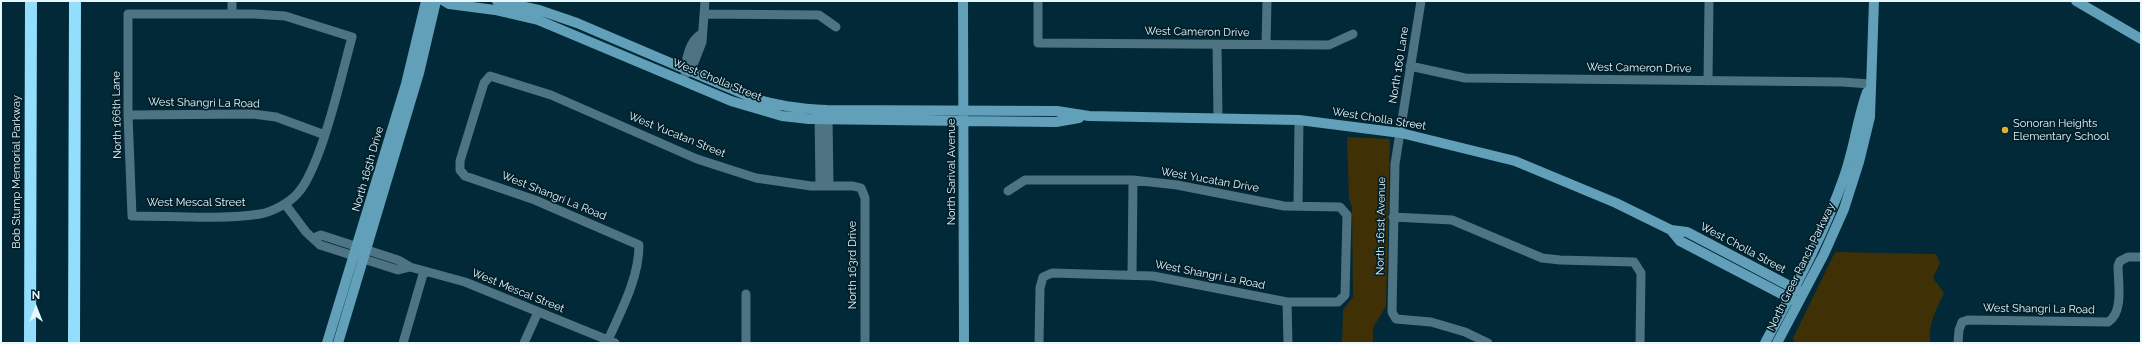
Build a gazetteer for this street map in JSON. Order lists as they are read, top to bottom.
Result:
{
  "streets": {
    "highway": ["Bob Stump Memorial Parkway"],
    "street": [
      "West Cameron Drive",
      "North 160 Lane",
      "West Cholla Street",
      "West Shangri La Road",
      "North 166th Lane",
      "West Yucatan Street",
      "North 165th Drive",
      "North Sarival Avenue",
      "West Yucatan Drive",
      "West Mescal Street",
      "North 161st Avenue",
      "North 163rd Drive",
      "North Greer Ranch Parkway"
    ]
  },
  "crossings": [
    ["West Cameron Drive", "North 160 Lane"],
    ["West Cameron Drive", "North Greer Ranch Parkway"],
    ["North 160 Lane", "West Cholla Street"],
    ["North 160 Lane", "North 161st Avenue"],
    ["West Cholla Street", "North Sarival Avenue"],
    ["West Cholla Street", "North 161st Avenue"],
    ["West Cholla Street", "North Greer Ranch Parkway"],
    ["West Shangri La Road", "North 166th Lane"],
    ["West Shangri La Road", "West Yucatan Street"],
    ["West Shangri La Road", "West Yucatan Drive"],
    ["West Shangri La Road", "West Mescal Street"],
    ["North 166th Lane", "West Mescal Street"],
    ["West Yucatan Street", "North 163rd Drive"],
    ["North 165th Drive", "West Mescal Street"]
  ],
  "places": ["Sonoran Heights Elementary School"],
  "north": "top"
}
